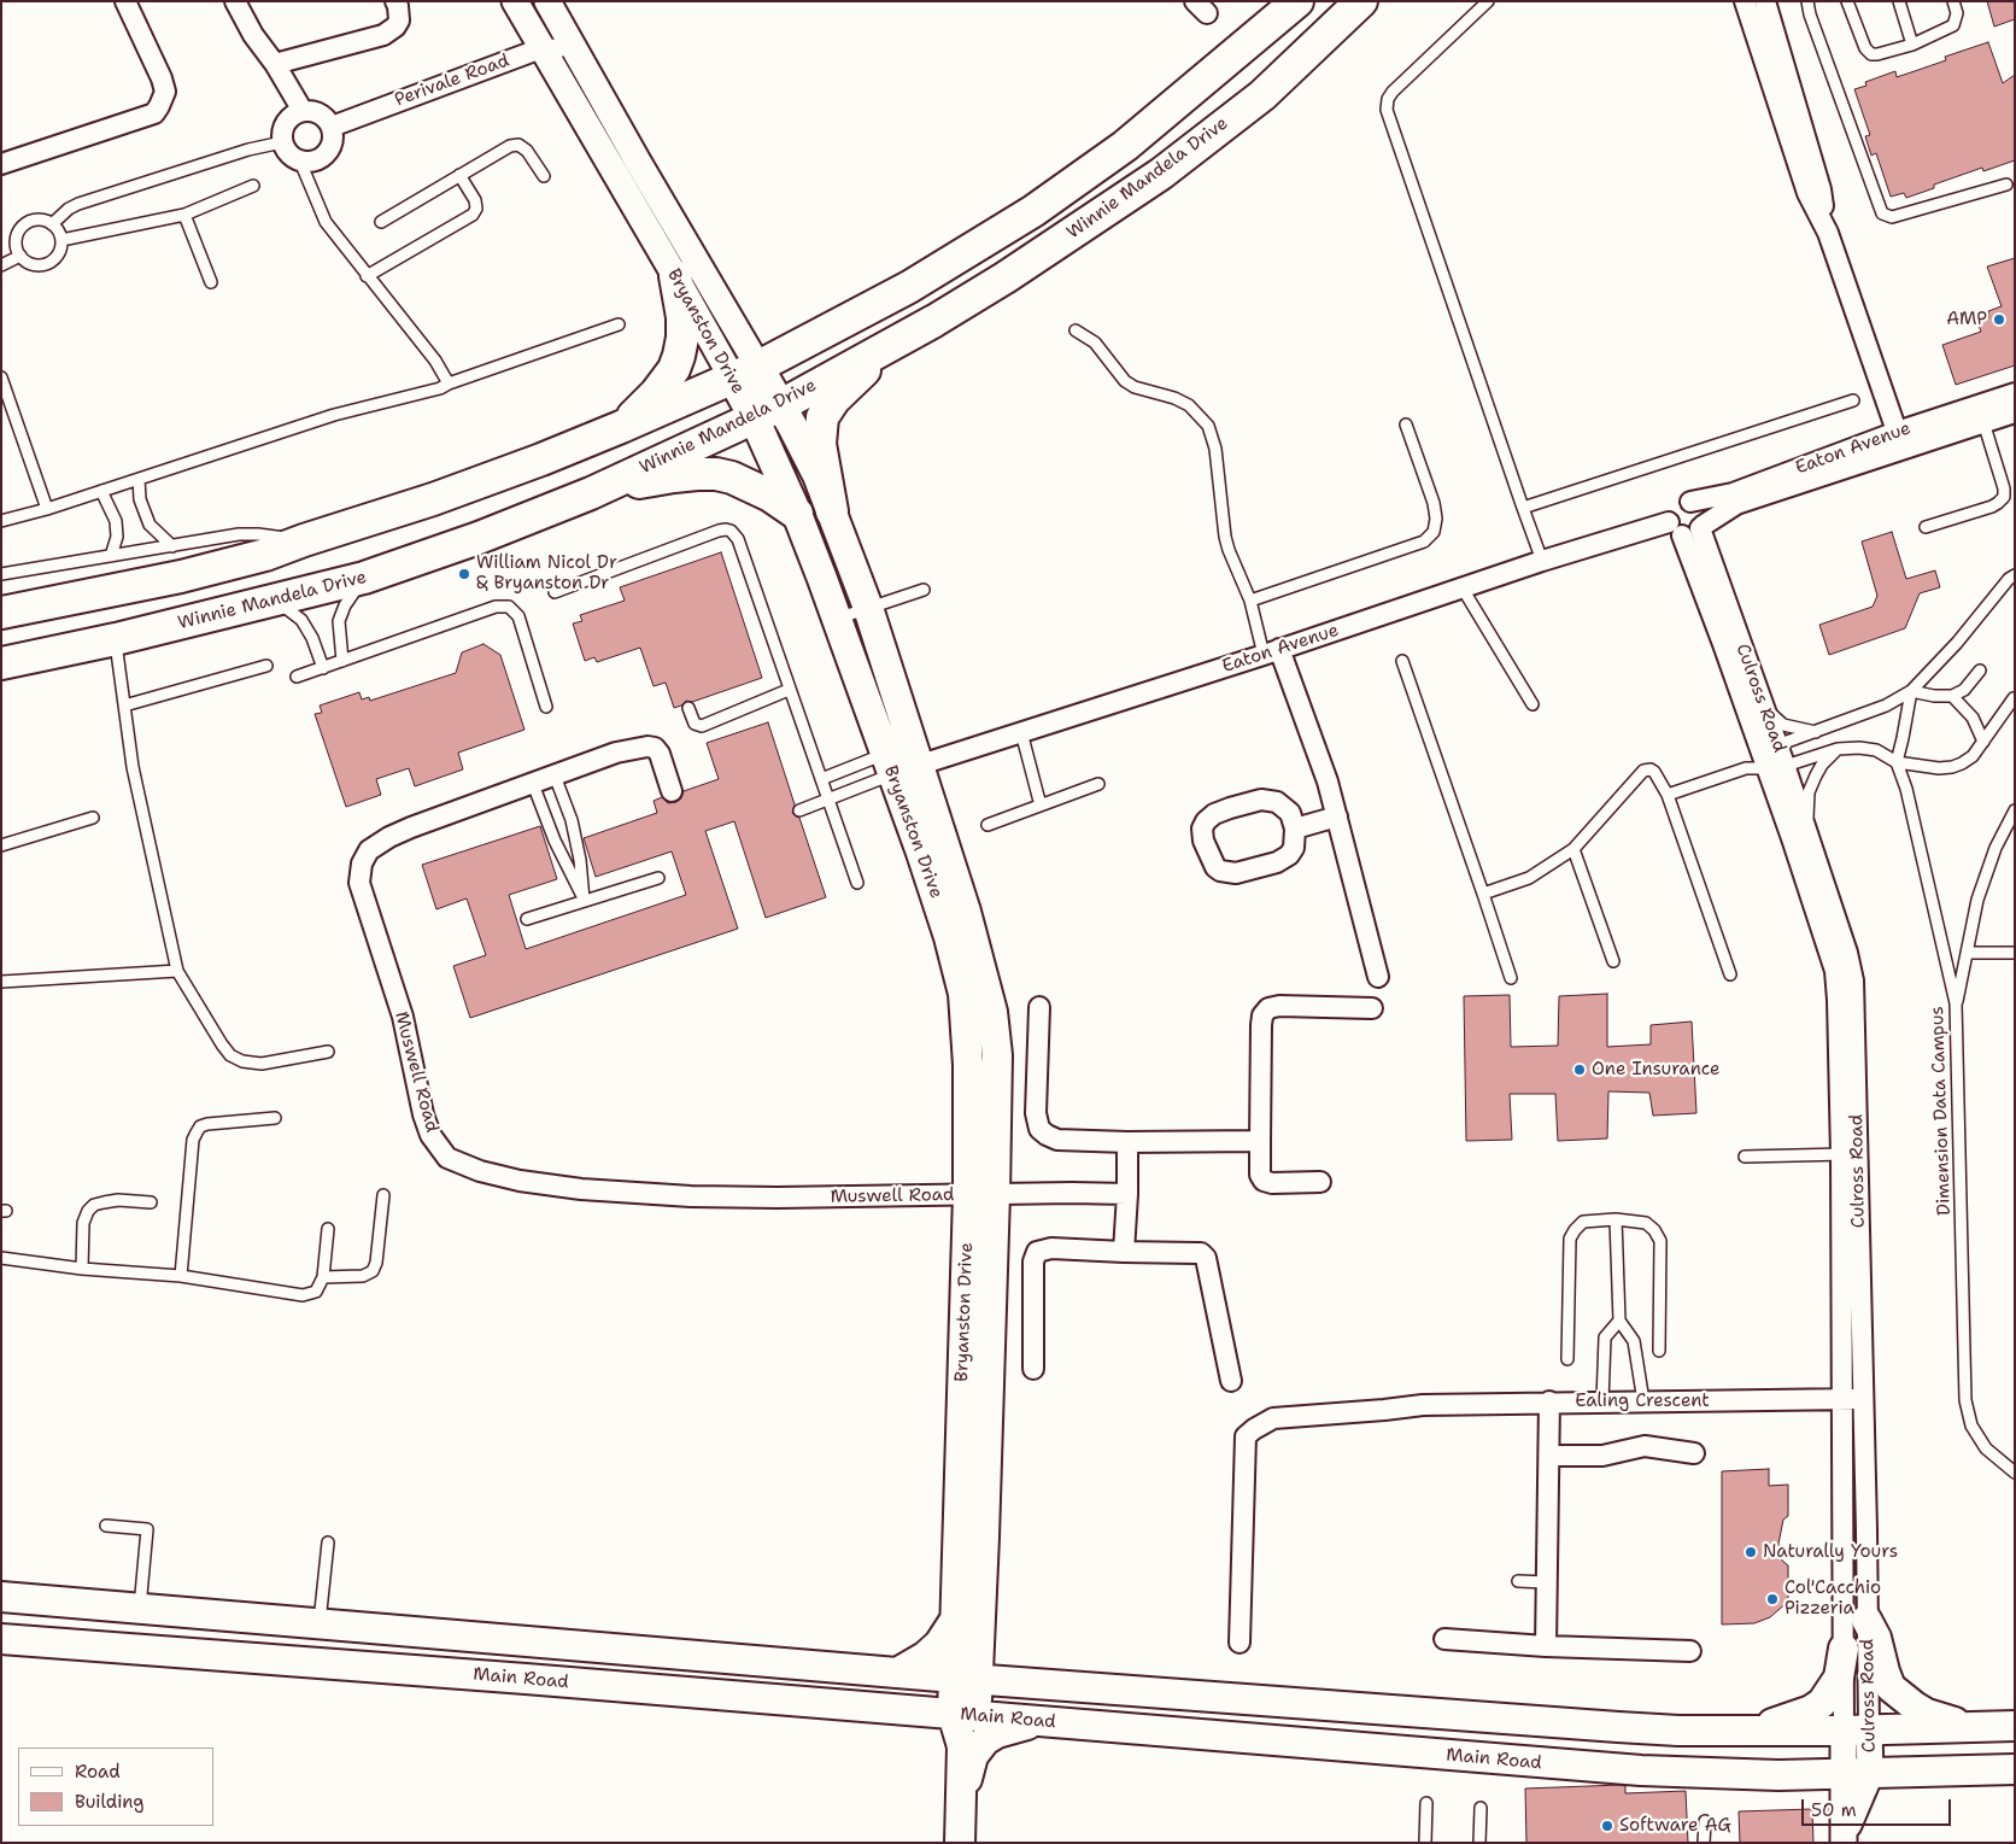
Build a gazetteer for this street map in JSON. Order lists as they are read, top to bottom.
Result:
{
  "streets": {
    "main road": ["Winnie Mandela Drive", "Bryanston Drive", "Main Road"],
    "street": [
      "Perivale Road",
      "Eaton Avenue",
      "Culross Road",
      "Muswell Road",
      "Ealing Crescent"
    ],
    "lane": ["Dimension Data Campus"]
  },
  "crossings": [
    ["Perivale Road", "Bryanston Drive"],
    ["Winnie Mandela Drive", "Bryanston Drive"],
    ["Bryanston Drive", "Eaton Avenue"],
    ["Bryanston Drive", "Muswell Road"],
    ["Bryanston Drive", "Main Road"],
    ["Eaton Avenue", "Culross Road"],
    ["Culross Road", "Ealing Crescent"],
    ["Culross Road", "Main Road"]
  ],
  "places": [
    "AMP",
    "William Nicol Dr & Bryanston Dr",
    "One Insurance",
    "Naturally Yours",
    "Col'Cacchio Pizzeria",
    "Software AG"
  ],
  "legend": ["Road", "Building"],
  "scale_bar": "50 m"
}
